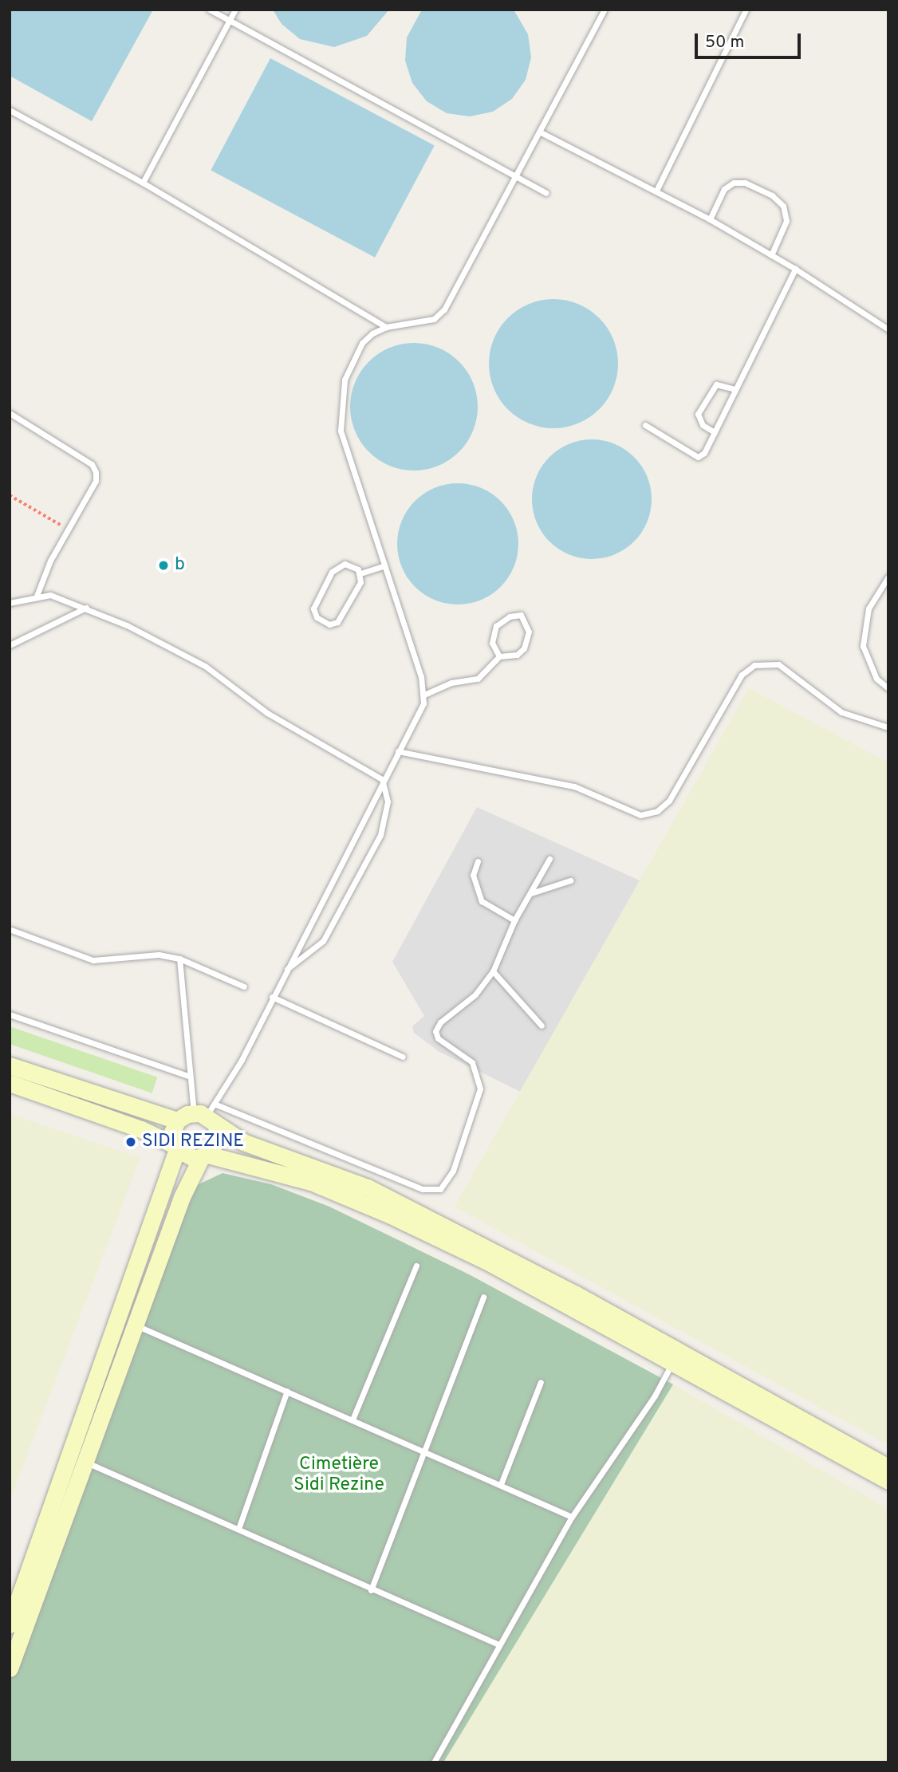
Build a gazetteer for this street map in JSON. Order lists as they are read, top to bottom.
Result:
{
  "parks": ["Cimetière Sidi Rezine"],
  "places": ["b", "SIDI REZINE"],
  "scale_bar": "50 m"
}
